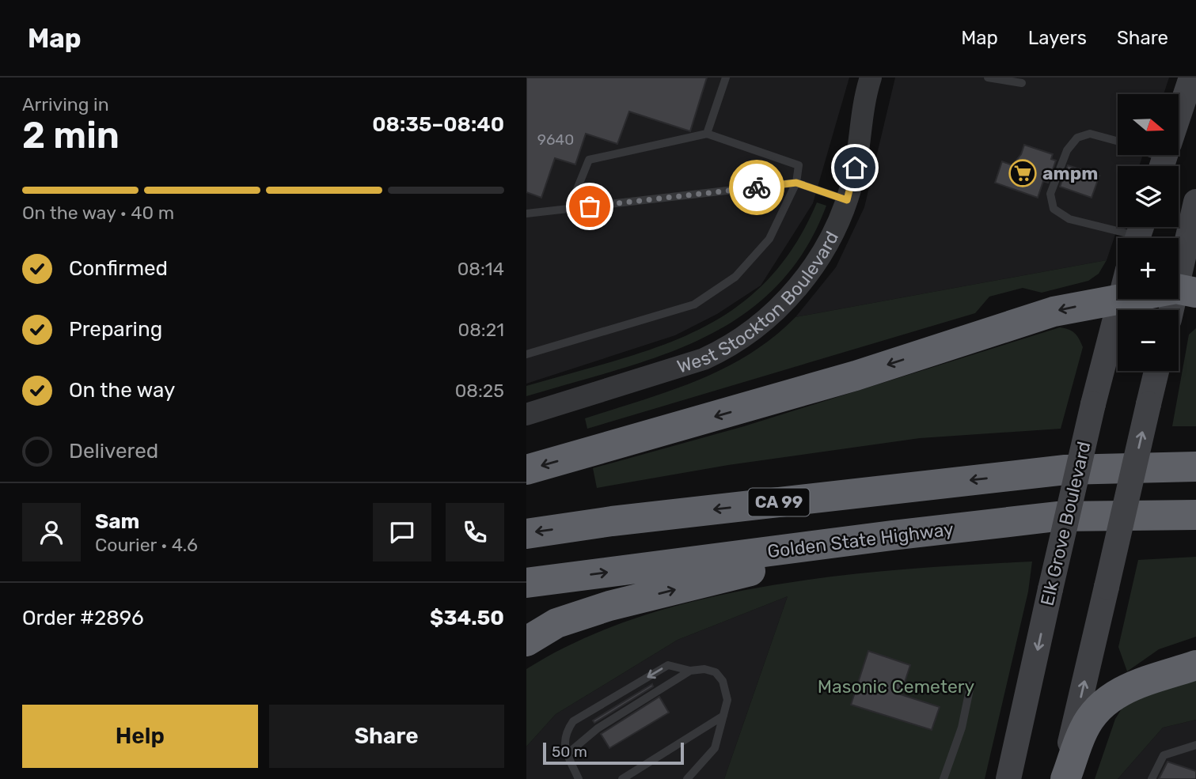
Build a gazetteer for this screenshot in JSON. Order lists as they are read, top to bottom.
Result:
{
  "streets": {
    "highway": ["CA 99", "Golden State Highway"],
    "main road": ["Elk Grove Boulevard"],
    "street": ["West Stockton Boulevard"]
  },
  "parks": ["Masonic Cemetery"],
  "places": {
    "supermarket": ["ampm"]
  },
  "house_numbers": ["9640"],
  "scale_bar": "50 m",
  "north": "right",
  "page": {
    "header": "Map",
    "nav": ["Map", "Layers", "Share"],
    "heading": ["2 min", "Arriving in", "08:35–08:40"],
    "panel": [
      "Sam",
      "Courier · 4.6",
      "Order #2896",
      "$34.50"
    ],
    "map_buttons": ["+", "−"],
    "bar": "On the way · 40 m",
    "list": [
      ["Confirmed", "08:14"],
      ["Preparing", "08:21"],
      ["On the way", "08:25"],
      "Delivered"
    ],
    "buttons": ["Help", "Share"],
    "scale": "50 m"
  }
}
